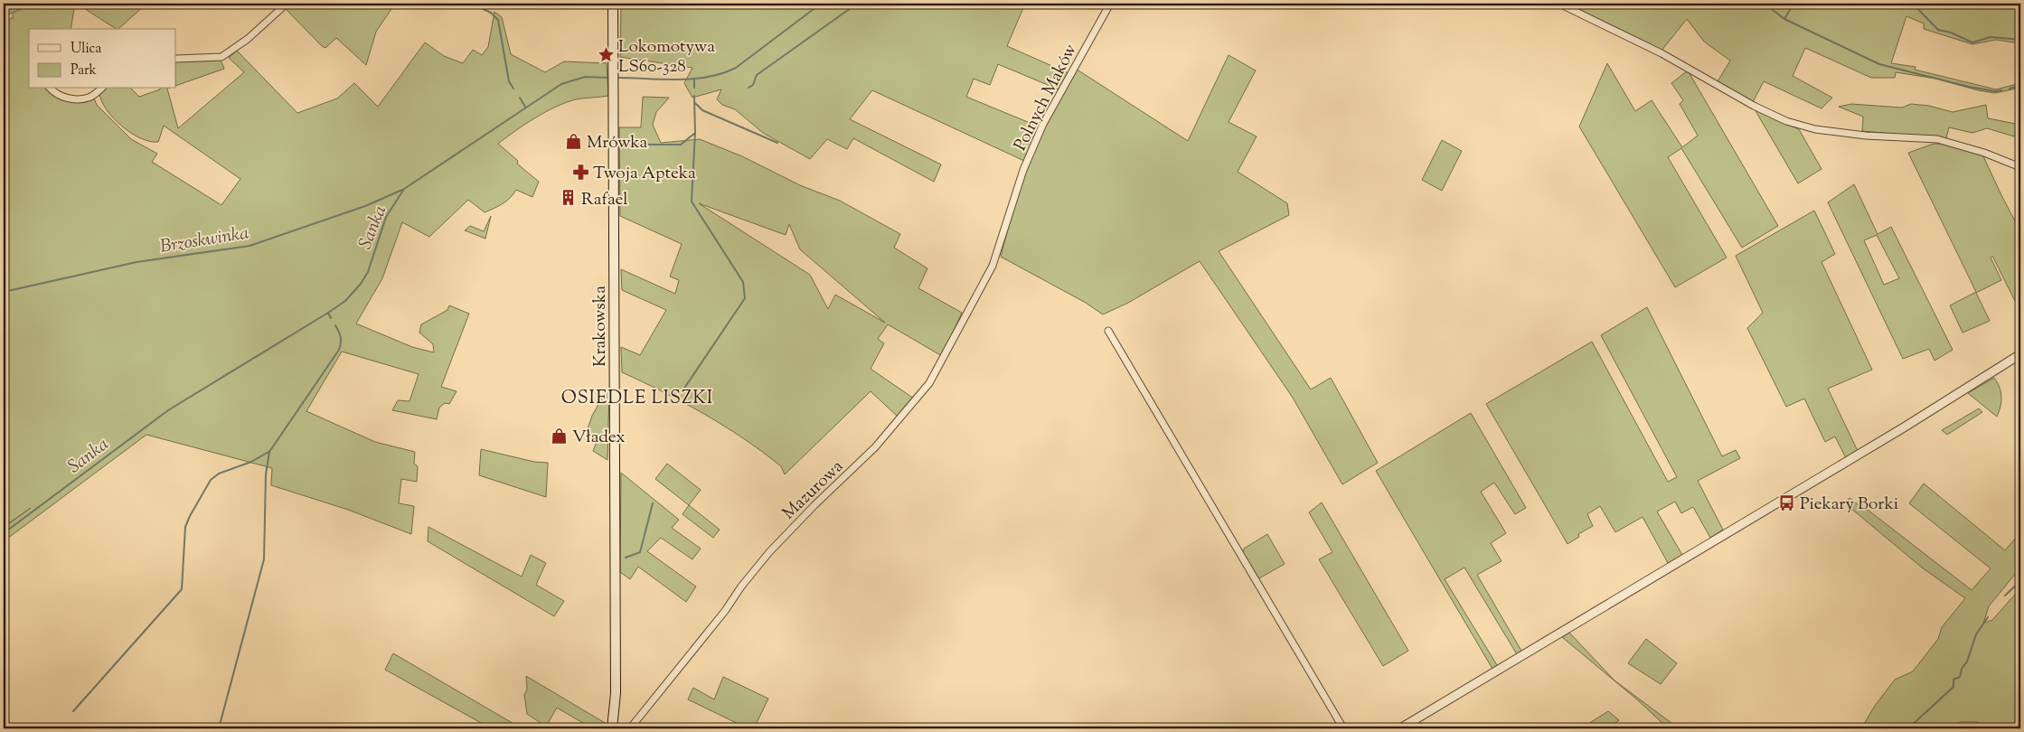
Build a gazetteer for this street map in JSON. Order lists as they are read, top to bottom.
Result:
{
  "streets": {
    "main road": ["Krakowska"],
    "street": ["Polnych Maków", "Mazurowa"]
  },
  "crossings": [
    ["Polnych Maków", "Mazurowa"]
  ],
  "districts": ["OSIEDLE LISZKI"],
  "water": ["Sanka", "Brzoskwinka"],
  "places": {
    "place": ["Lokomotywa LS60-328"],
    "shop": ["Mrówka", "Vładex"],
    "pharmacy": ["Twoja Apteka"],
    "building": ["Rafael"],
    "bus stop": ["Piekary Borki"]
  },
  "legend": ["Ulica", "Park"]
}
